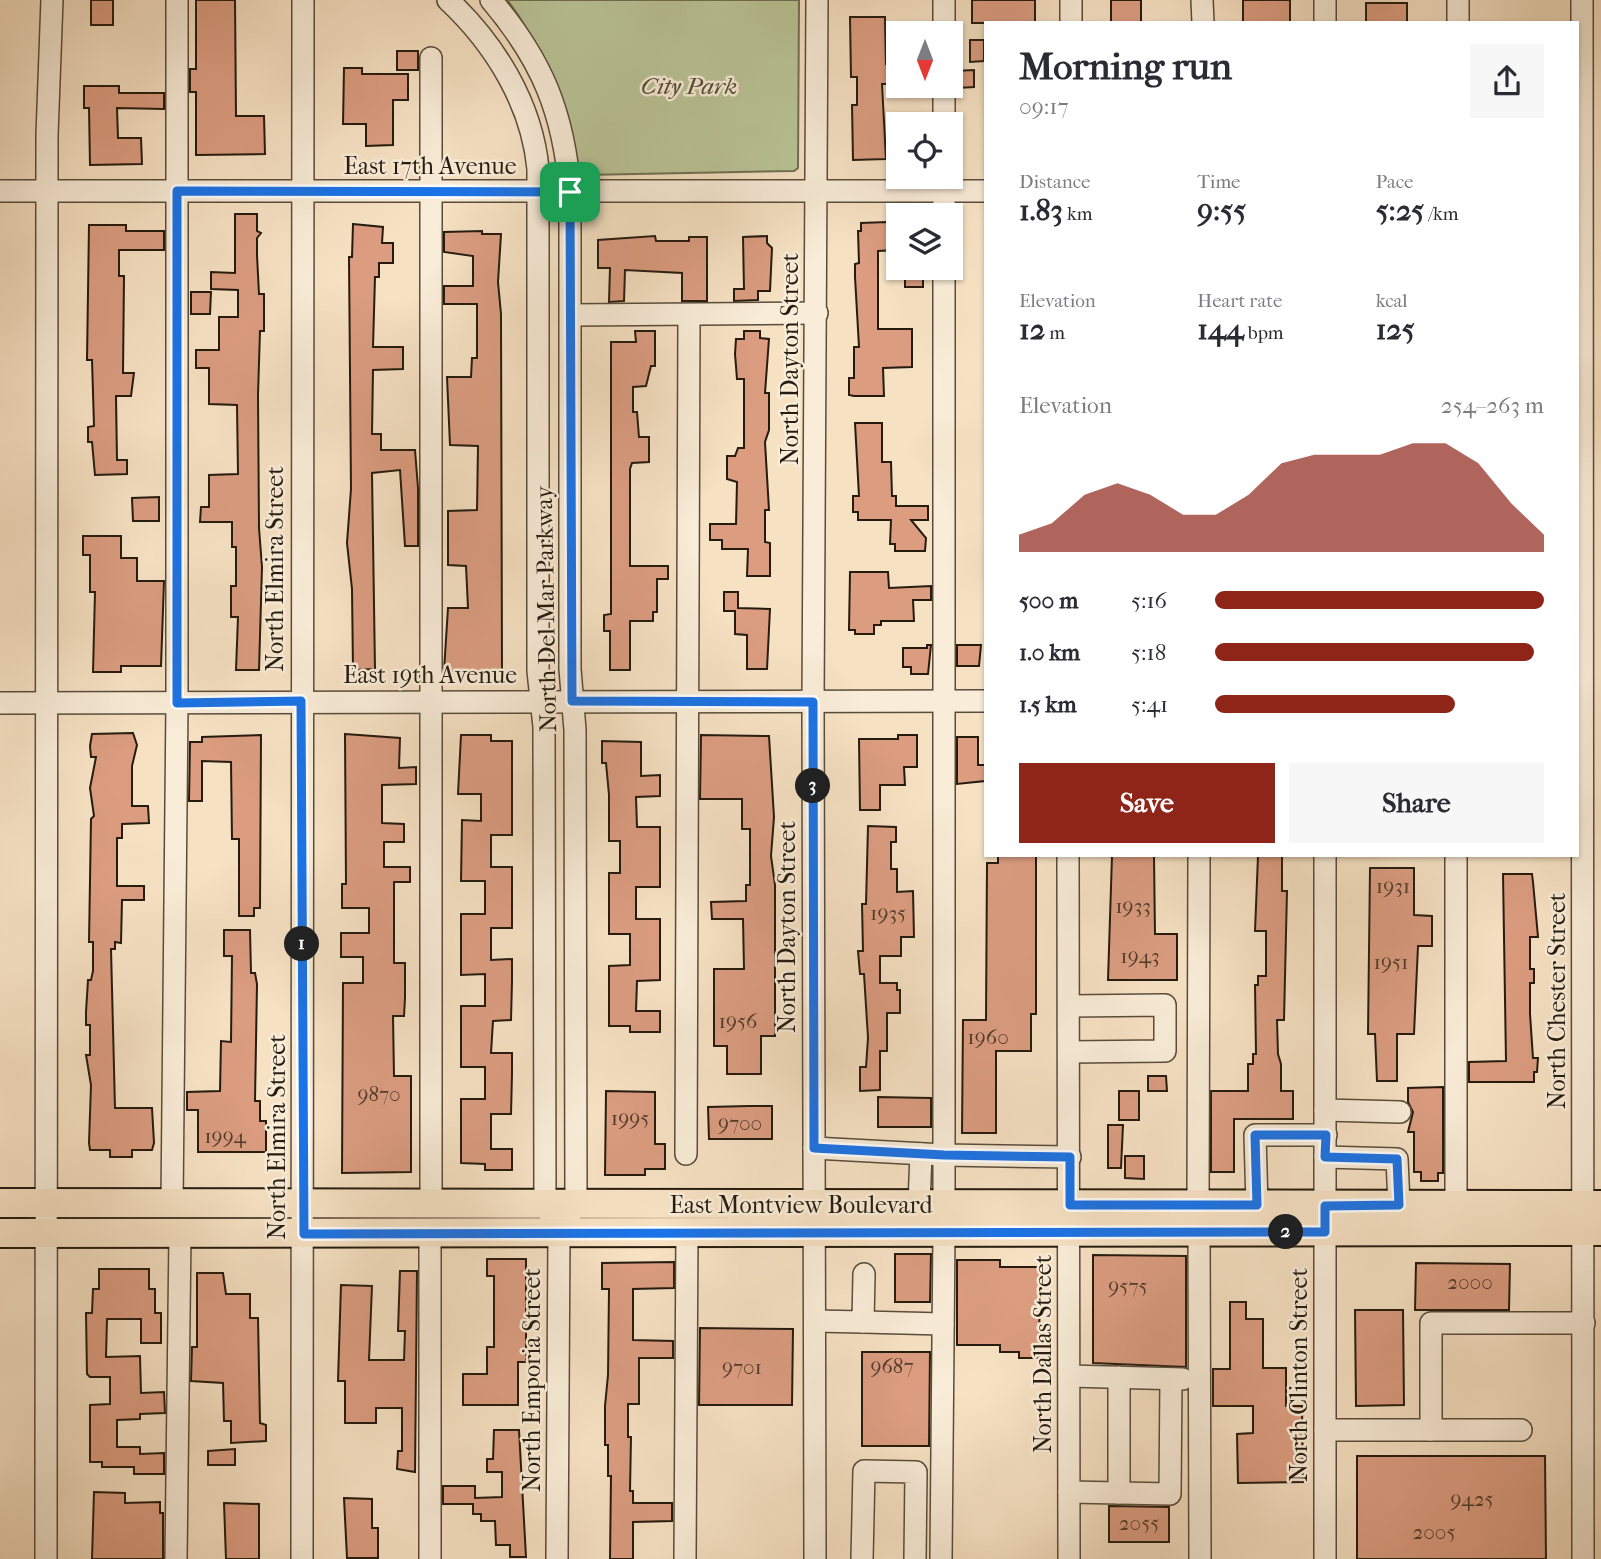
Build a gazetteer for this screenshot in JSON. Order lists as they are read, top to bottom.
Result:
{
  "streets": {
    "main road": ["East Montview Boulevard"],
    "street": [
      "East 17th Avenue",
      "North Dayton Street",
      "North Elmira Street",
      "North Del Mar Parkway",
      "East 19th Avenue",
      "North Chester Street",
      "North Dallas Street",
      "North Clinton Street",
      "North Emporia Street"
    ]
  },
  "crossings": [
    ["East 17th Avenue", "North Dayton Street"],
    ["East 17th Avenue", "North Elmira Street"],
    ["East 17th Avenue", "North Del Mar Parkway"],
    ["North Dayton Street", "East 19th Avenue"],
    ["North Dayton Street", "East Montview Boulevard"],
    ["North Elmira Street", "East 19th Avenue"],
    ["North Elmira Street", "East Montview Boulevard"],
    ["North Del Mar Parkway", "East 19th Avenue"],
    ["North Del Mar Parkway", "East Montview Boulevard"],
    ["North Del Mar Parkway", "North Emporia Street"],
    ["North Chester Street", "East Montview Boulevard"],
    ["East Montview Boulevard", "North Dallas Street"],
    ["East Montview Boulevard", "North Clinton Street"],
    ["East Montview Boulevard", "North Emporia Street"]
  ],
  "parks": ["City Park"],
  "house_numbers": [
    "1931",
    "1933",
    "1935",
    "1943",
    "1951",
    "1956",
    "1960",
    "9870",
    "1995",
    "9700",
    "1994",
    "2000",
    "9575",
    "9687",
    "9701",
    "9425",
    "2055",
    "2005"
  ],
  "north": "bottom",
  "page": {
    "heading": ["Morning run", "09:17"],
    "stats": [
      ["Distance", "1.83 km"],
      ["Time", "9:55"],
      ["Pace", "5:25 /km"],
      ["Elevation", "12 m"],
      ["Heart rate", "144 bpm"],
      ["kcal", "125"]
    ],
    "chart": ["Elevation", "254–263 m"],
    "list": [
      {
        "name": "500 m",
        "note": "5:16"
      },
      {
        "name": "1.0 km",
        "note": "5:18"
      },
      {
        "name": "1.5 km",
        "note": "5:41"
      }
    ],
    "buttons": ["Save", "Share"],
    "pins": ["3", "1", "2"]
  }
}
